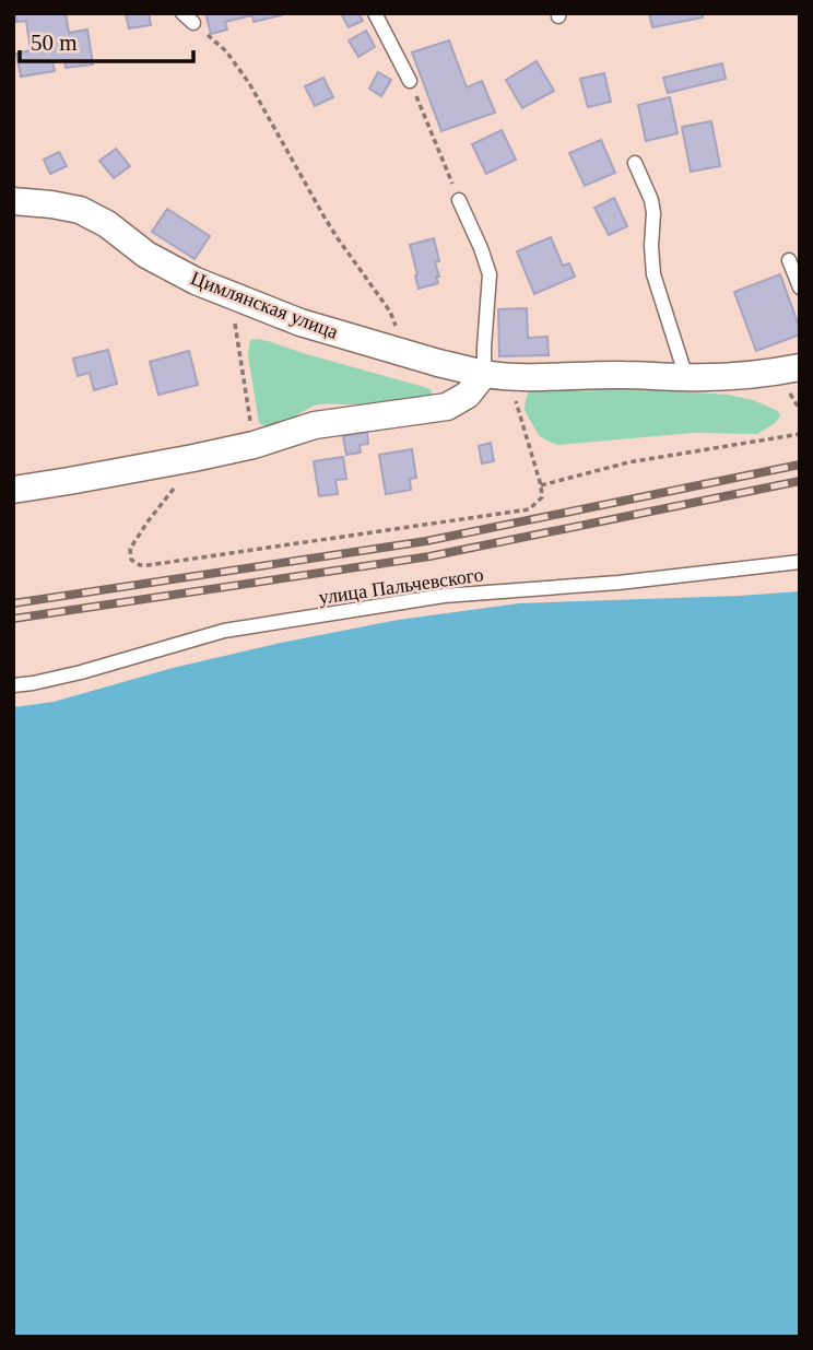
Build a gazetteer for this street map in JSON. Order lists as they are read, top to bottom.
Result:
{
  "streets": {
    "street": ["Цимлянская улица"],
    "lane": ["улица Пальчевского"]
  },
  "scale_bar": "50 m"
}
